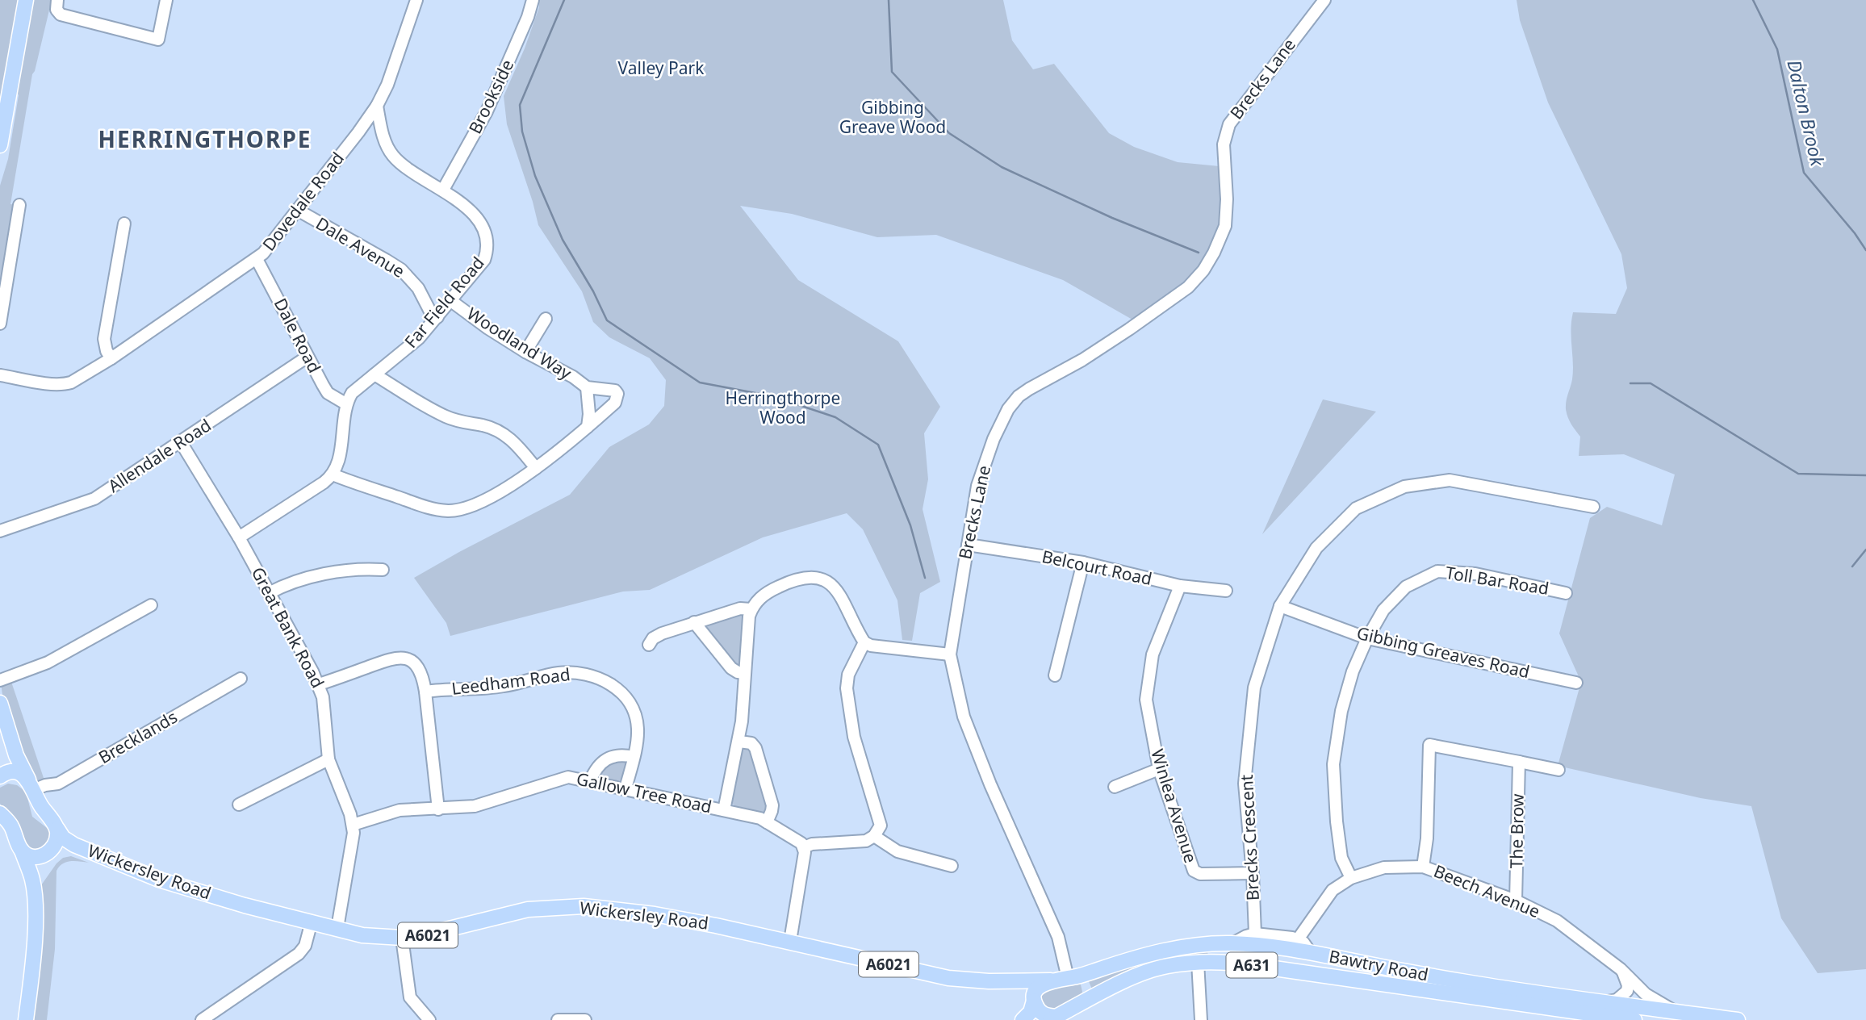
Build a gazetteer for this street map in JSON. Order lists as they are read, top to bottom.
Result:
{
  "streets": {
    "main road": [
      "Wickersley Road",
      "A6021",
      "A631",
      "Bawtry Road"
    ],
    "street": [
      "Brecks Lane",
      "Brookside",
      "Dovedale Road",
      "Dale Avenue",
      "Far Field Road",
      "Dale Road",
      "Woodland Way",
      "Allendale Road",
      "Belcourt Road",
      "Toll Bar Road",
      "Great Bank Road",
      "Gibbing Greaves Road",
      "Leedham Road",
      "Brecklands",
      "Gallow Tree Road",
      "Winlea Avenue",
      "The Brow",
      "Brecks Crescent",
      "Beech Avenue"
    ]
  },
  "crossings": [
    ["Brecks Lane", "Belcourt Road"],
    ["Brecks Lane", "Bawtry Road"],
    ["Brookside", "Far Field Road"],
    ["Dovedale Road", "Dale Avenue"],
    ["Dovedale Road", "Far Field Road"],
    ["Dovedale Road", "Dale Road"],
    ["Dale Avenue", "Far Field Road"],
    ["Far Field Road", "Dale Road"],
    ["Far Field Road", "Woodland Way"],
    ["Dale Road", "Allendale Road"],
    ["Allendale Road", "Great Bank Road"],
    ["Belcourt Road", "Winlea Avenue"],
    ["Toll Bar Road", "Gibbing Greaves Road"],
    ["Toll Bar Road", "Beech Avenue"],
    ["Great Bank Road", "Gallow Tree Road"],
    ["Great Bank Road", "Wickersley Road"],
    ["Gibbing Greaves Road", "Brecks Crescent"],
    ["Leedham Road", "Gallow Tree Road"],
    ["Brecklands", "A6021"],
    ["Winlea Avenue", "Brecks Crescent"],
    ["The Brow", "Beech Avenue"],
    ["Wickersley Road", "A6021"],
    ["Wickersley Road", "Bawtry Road"],
    ["Beech Avenue", "Bawtry Road"]
  ],
  "districts": ["HERRINGTHORPE"],
  "water": ["Dalton Brook"],
  "parks": ["Valley Park", "Gibbing Greave Wood", "Herringthorpe Wood"]
}
